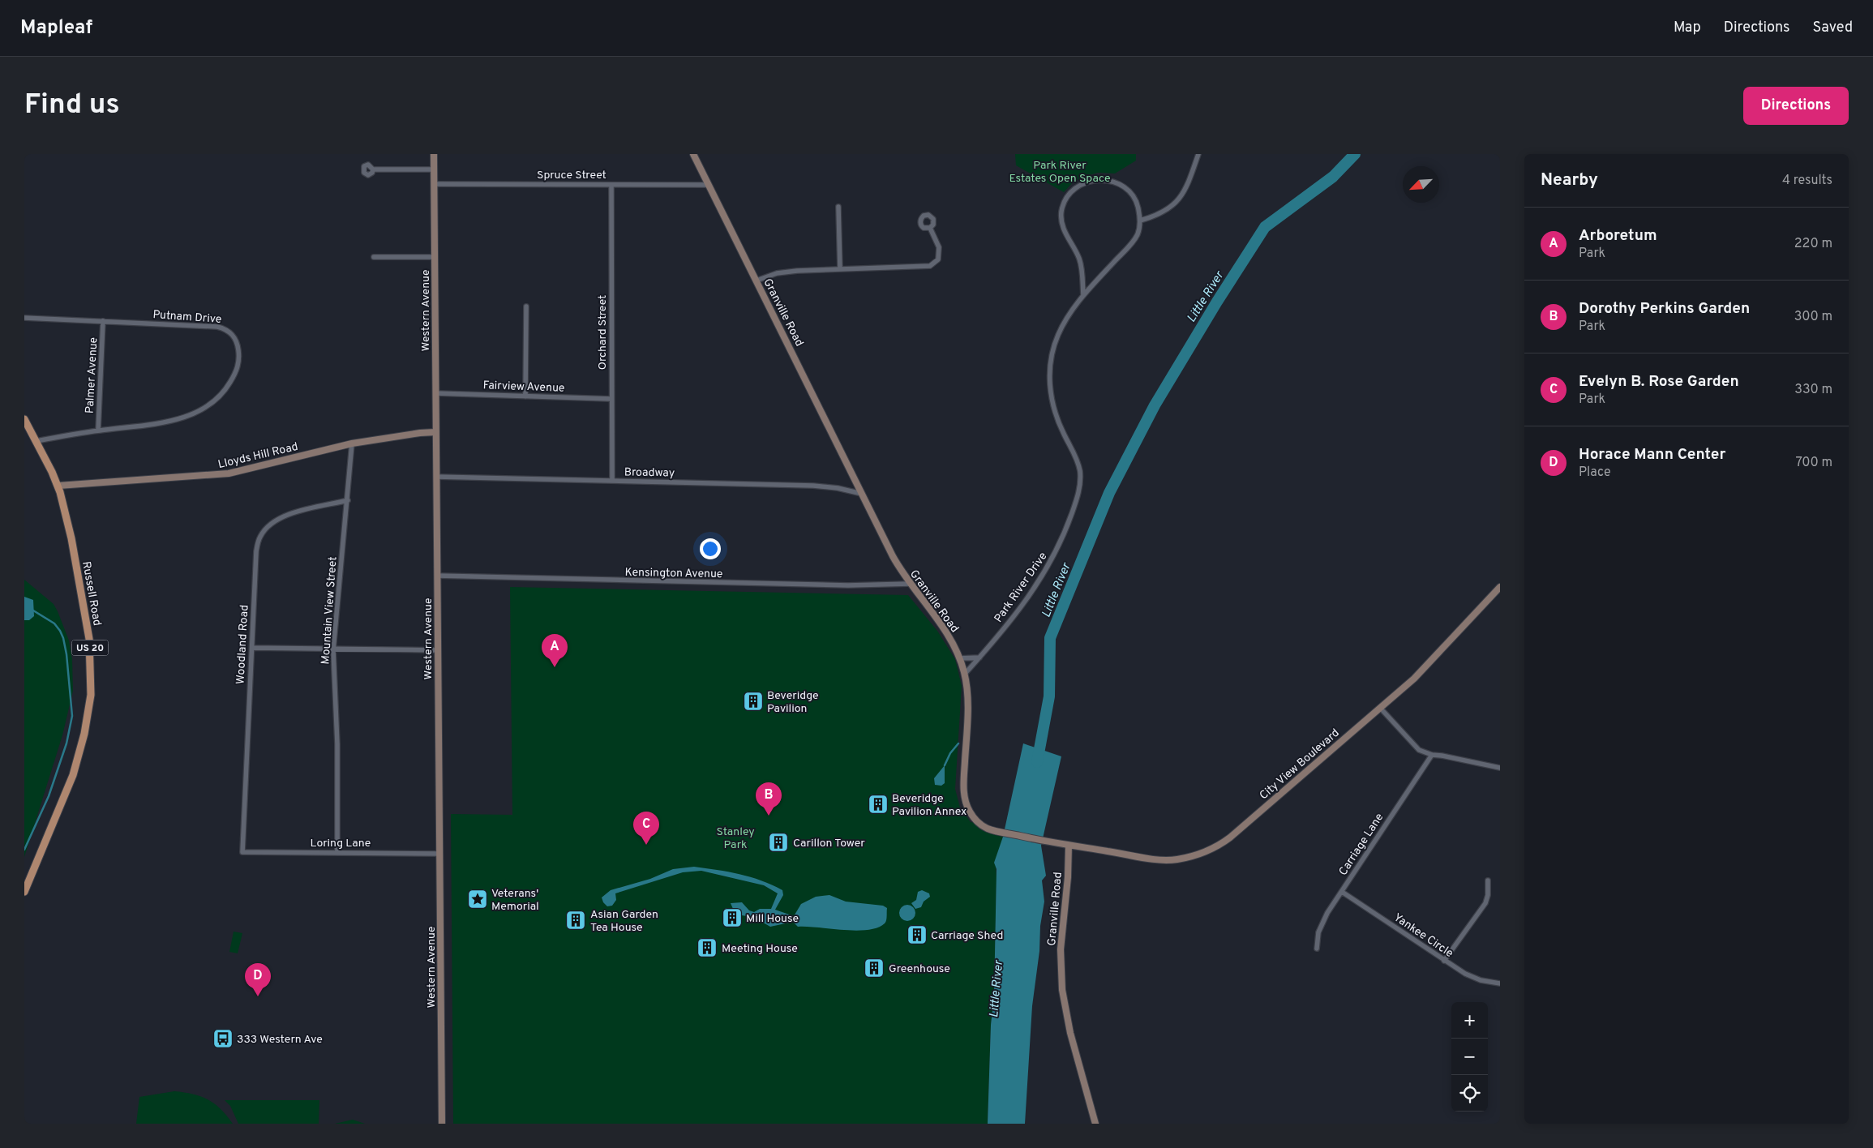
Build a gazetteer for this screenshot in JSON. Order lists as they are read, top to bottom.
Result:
{
  "streets": {
    "main road": ["Russell Road", "US 20"],
    "street": [
      "Spruce Street",
      "Western Avenue",
      "Granville Road",
      "Putnam Drive",
      "Orchard Street",
      "Palmer Avenue",
      "Fairview Avenue",
      "Lloyds Hill Road",
      "Broadway",
      "Kensington Avenue",
      "Park River Drive",
      "Mountain View Street",
      "Woodland Road",
      "City View Boulevard",
      "Loring Lane",
      "Carriage Lane",
      "Yankee Circle"
    ]
  },
  "crossings": [
    ["Spruce Street", "Western Avenue"],
    ["Spruce Street", "Granville Road"],
    ["Spruce Street", "Orchard Street"],
    ["Western Avenue", "Fairview Avenue"],
    ["Western Avenue", "Lloyds Hill Road"],
    ["Western Avenue", "Broadway"],
    ["Western Avenue", "Kensington Avenue"],
    ["Western Avenue", "Loring Lane"],
    ["Granville Road", "Broadway"],
    ["Granville Road", "Kensington Avenue"],
    ["Granville Road", "Park River Drive"],
    ["Granville Road", "City View Boulevard"],
    ["Putnam Drive", "Palmer Avenue"],
    ["Putnam Drive", "Russell Road"],
    ["Orchard Street", "Fairview Avenue"],
    ["Orchard Street", "Broadway"],
    ["Lloyds Hill Road", "Russell Road"],
    ["Lloyds Hill Road", "Mountain View Street"],
    ["Mountain View Street", "Woodland Road"],
    ["Mountain View Street", "Loring Lane"],
    ["Woodland Road", "Loring Lane"],
    ["Carriage Lane", "Yankee Circle"]
  ],
  "water": ["Little River"],
  "parks": ["Park River Estates Open Space", "Stanley Park"],
  "places": {
    "building": [
      "Beveridge Pavilion",
      "Beveridge Pavilion Annex",
      "Carillon Tower",
      "Mill House",
      "Asian Garden Tea House",
      "Carriage Shed",
      "Meeting House",
      "Greenhouse"
    ],
    "place": ["Veterans' Memorial"],
    "bus stop": ["333 Western Ave"]
  },
  "north": "bottom left",
  "page": {
    "header": "Mapleaf",
    "nav": ["Map", "Directions", "Saved"],
    "buttons": "Directions",
    "title": "Find us",
    "heading": ["Nearby", "4 results"],
    "list": [
      {
        "mark": "A",
        "name": "Arboretum",
        "note": "Park",
        "value": "220 m"
      },
      {
        "mark": "B",
        "name": "Dorothy Perkins Garden",
        "note": "Park",
        "value": "300 m"
      },
      {
        "mark": "C",
        "name": "Evelyn B. Rose Garden",
        "note": "Park",
        "value": "330 m"
      },
      {
        "mark": "D",
        "name": "Horace Mann Center",
        "note": "Place",
        "value": "700 m"
      }
    ],
    "pins": [
      "A",
      "B",
      "C",
      "D"
    ],
    "map_buttons": ["+", "−"]
  }
}
